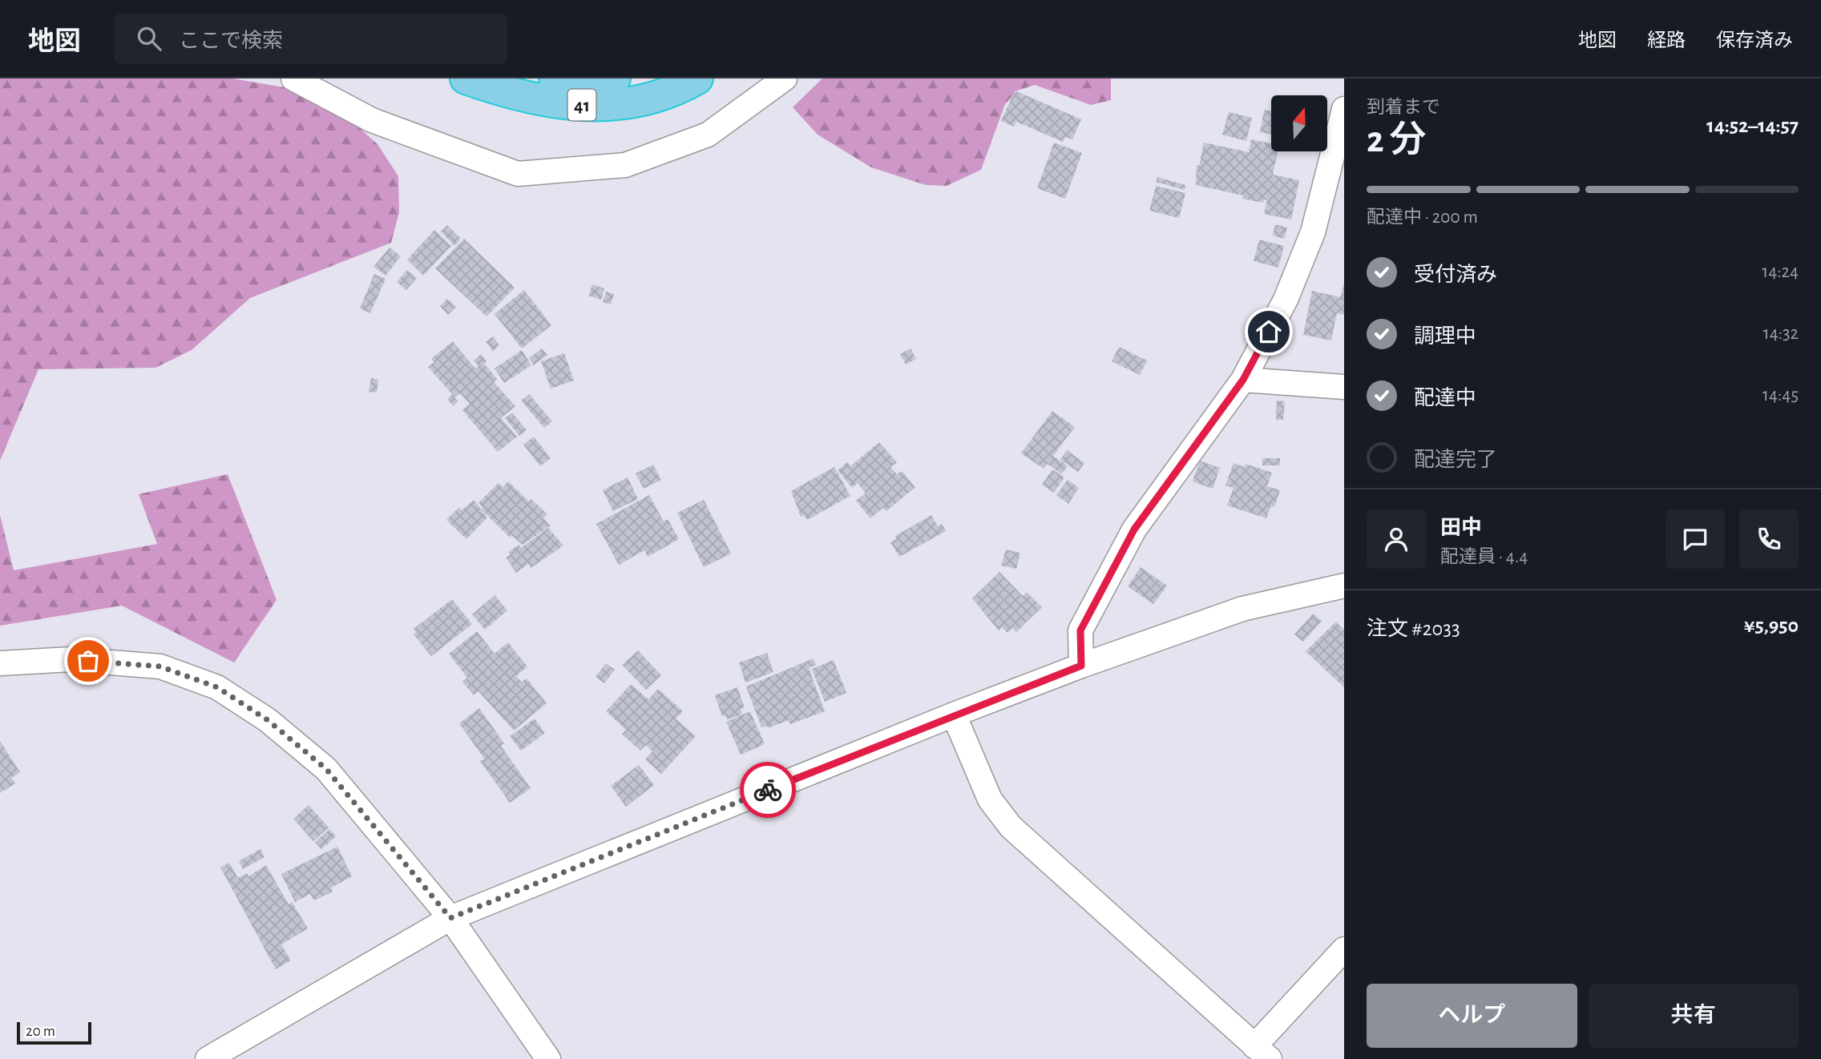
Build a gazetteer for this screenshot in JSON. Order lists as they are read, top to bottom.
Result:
{
  "streets": {
    "highway": ["41"]
  },
  "scale_bar": "20 m",
  "north": "top",
  "page": {
    "header": "地図",
    "search": "ここで検索",
    "nav": ["地図", "経路", "保存済み"],
    "heading": ["2 分", "到着まで", "14:52–14:57"],
    "panel": [
      "田中",
      "配達員 · 4.4",
      "注文 #2033",
      "¥5,950"
    ],
    "bar": "配達中 · 200 m",
    "list": [
      ["受付済み", "14:24"],
      ["調理中", "14:32"],
      ["配達中", "14:45"],
      "配達完了"
    ],
    "buttons": ["ヘルプ", "共有"],
    "scale": "20 m"
  }
}
